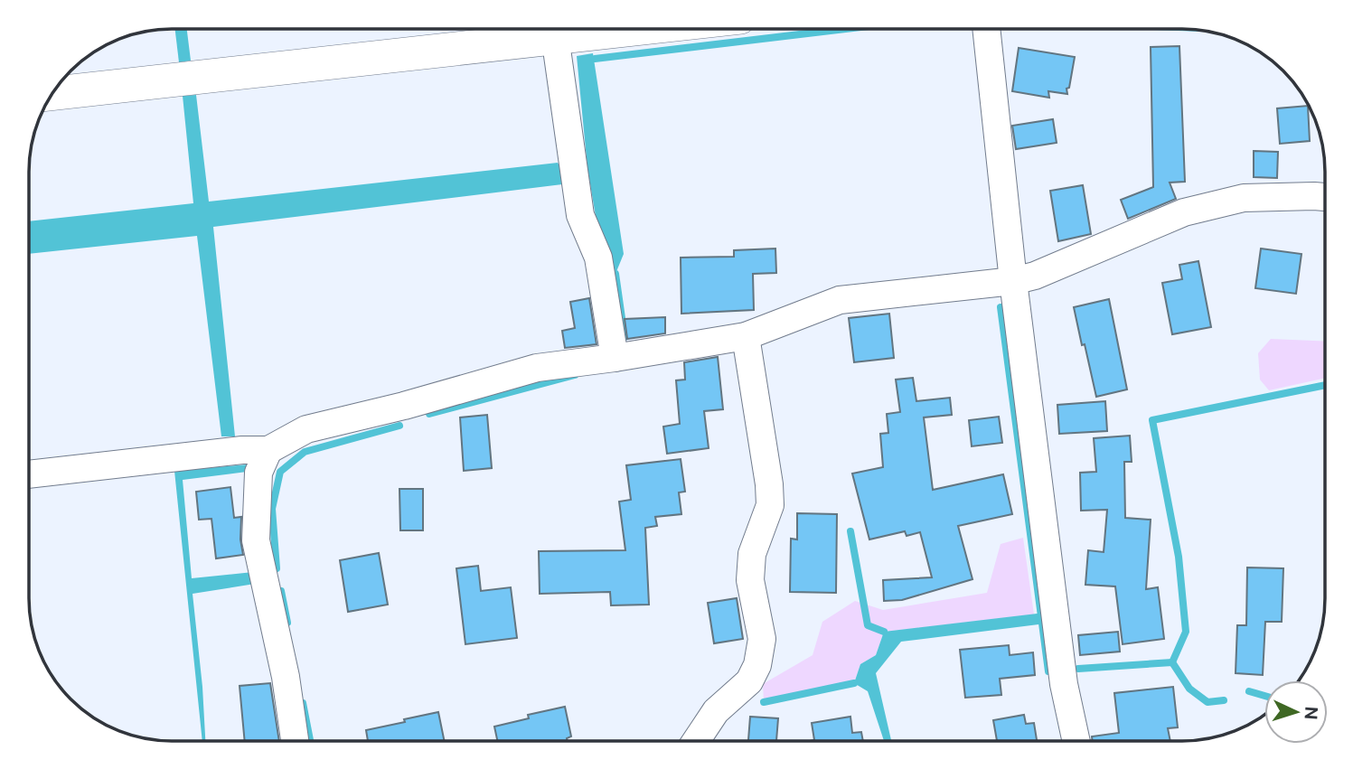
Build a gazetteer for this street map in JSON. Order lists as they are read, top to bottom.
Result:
{
  "north": "right"
}
